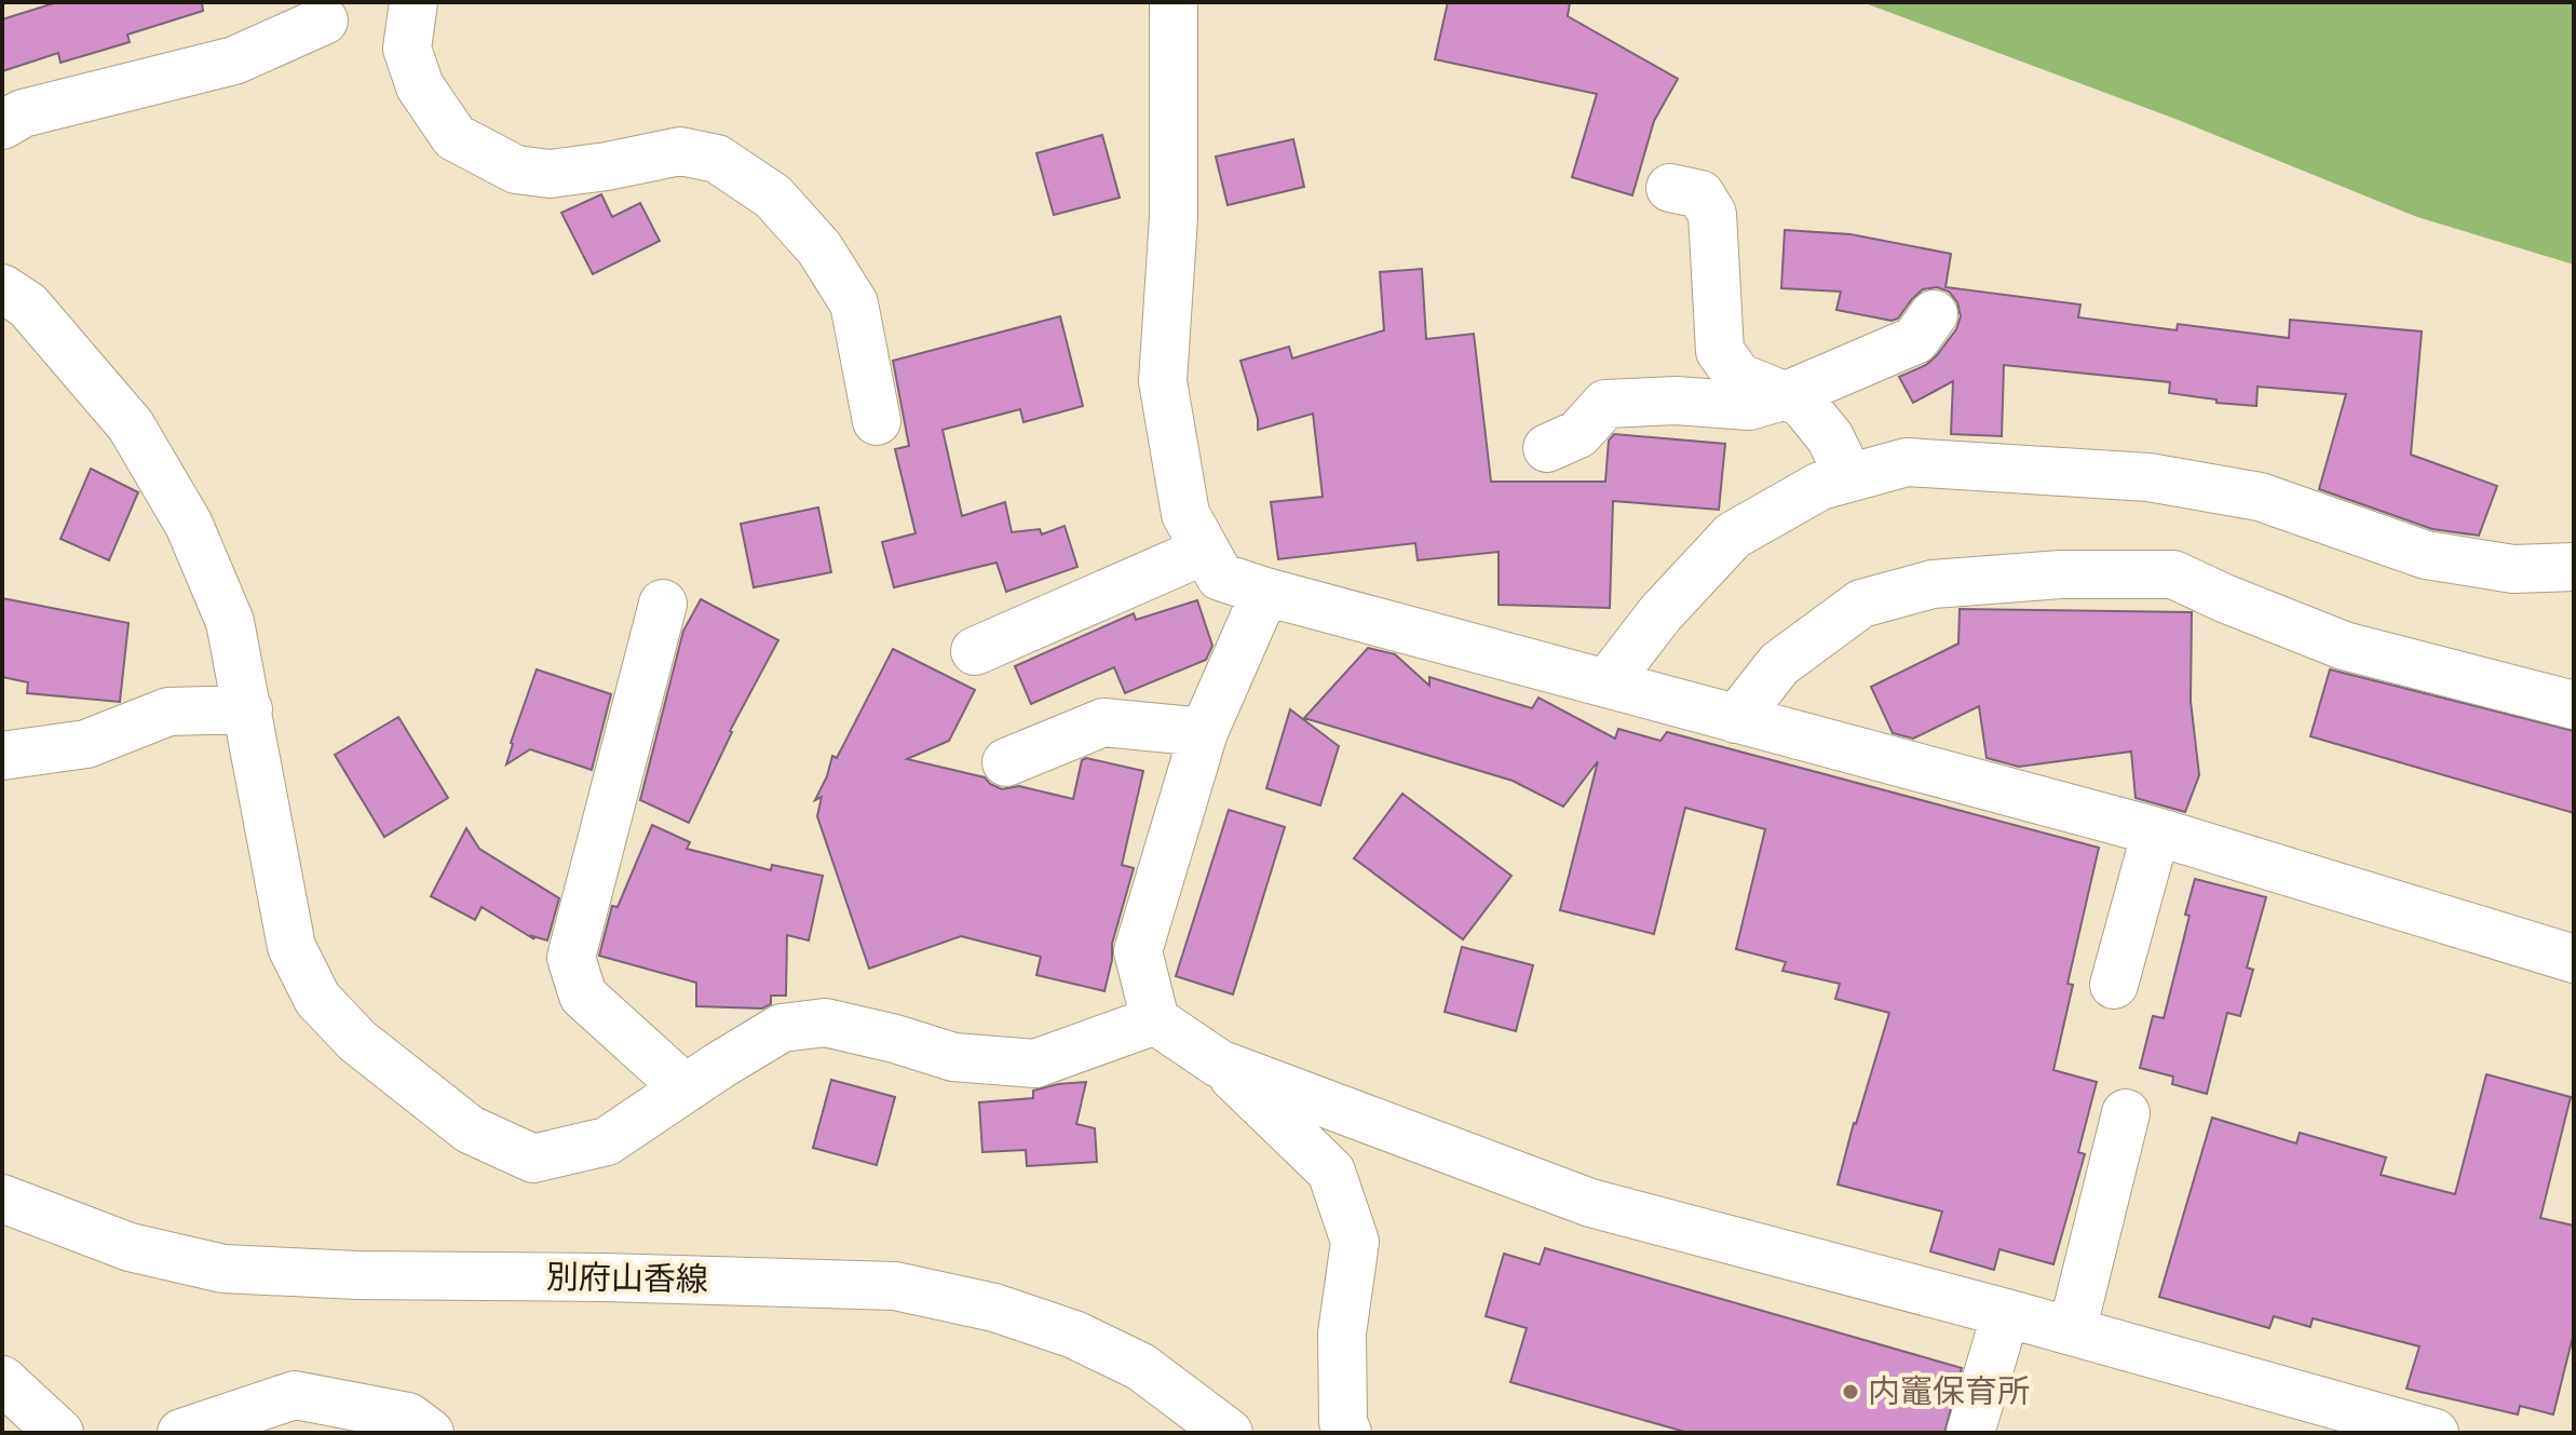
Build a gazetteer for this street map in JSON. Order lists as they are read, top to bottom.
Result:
{
  "streets": {
    "street": ["別府山香線"]
  },
  "places": ["内竈保育所"]
}
